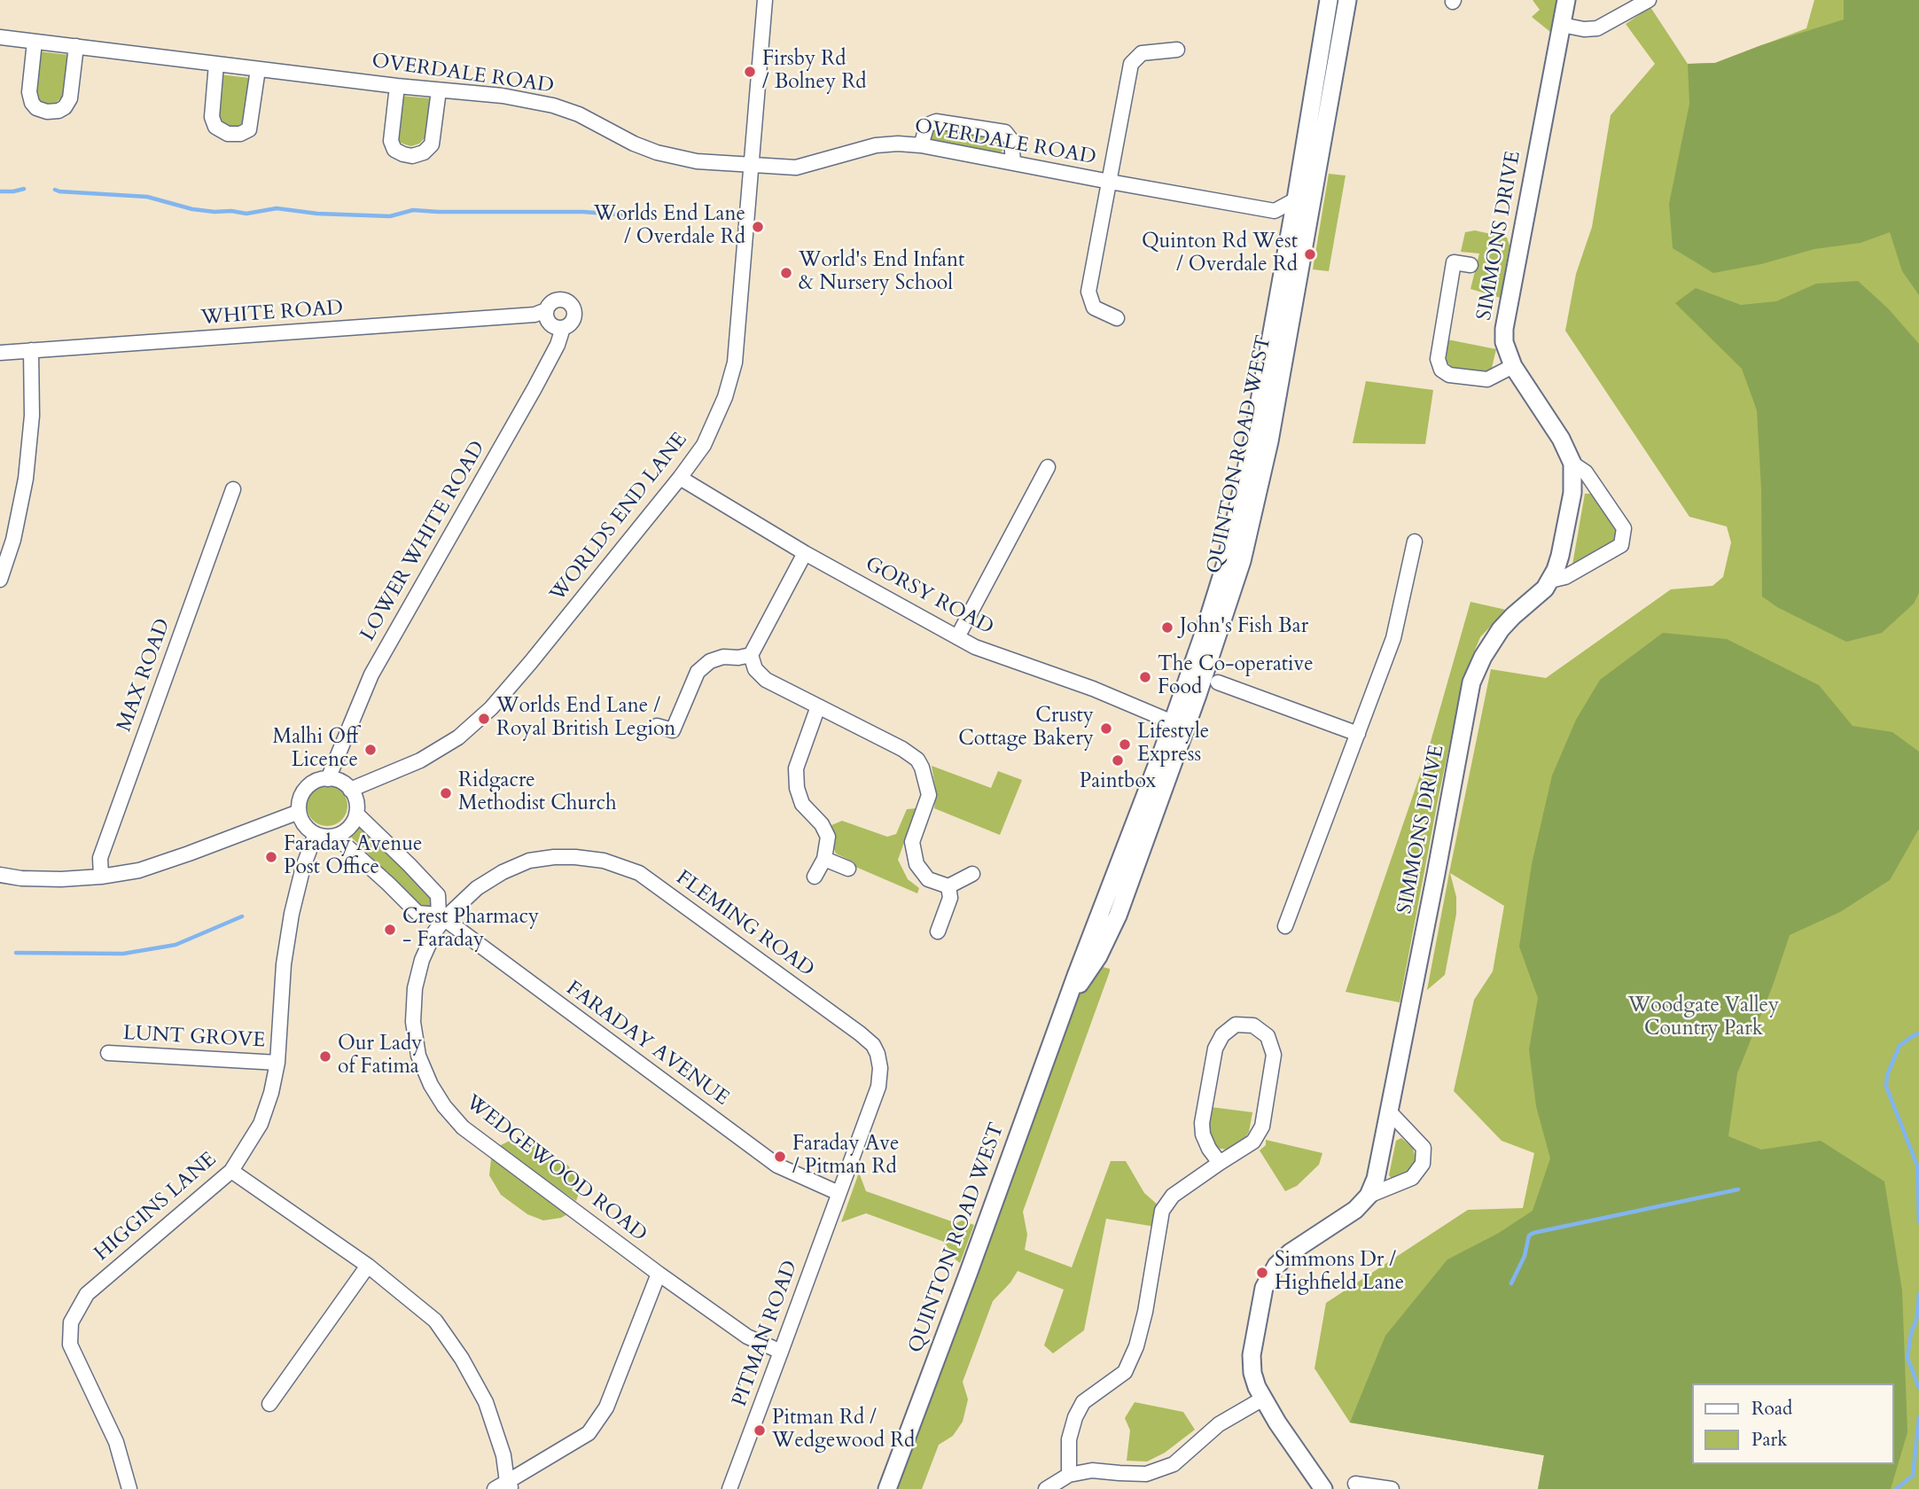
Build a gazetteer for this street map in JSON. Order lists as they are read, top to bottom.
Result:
{
  "streets": {
    "street": [
      "OVERDALE ROAD",
      "SIMMONS DRIVE",
      "WHITE ROAD",
      "QUINTON ROAD WEST",
      "WORLDS END LANE",
      "LOWER WHITE ROAD",
      "GORSY ROAD",
      "MAX ROAD",
      "FLEMING ROAD",
      "LUNT GROVE",
      "FARADAY AVENUE",
      "WEDGEWOOD ROAD",
      "HIGGINS LANE",
      "PITMAN ROAD"
    ]
  },
  "crossings": [
    ["OVERDALE ROAD", "WORLDS END LANE"],
    ["WHITE ROAD", "LOWER WHITE ROAD"],
    ["QUINTON ROAD WEST", "GORSY ROAD"],
    ["WORLDS END LANE", "LOWER WHITE ROAD"],
    ["WORLDS END LANE", "GORSY ROAD"],
    ["WORLDS END LANE", "FARADAY AVENUE"],
    ["WORLDS END LANE", "HIGGINS LANE"],
    ["LOWER WHITE ROAD", "FARADAY AVENUE"],
    ["LOWER WHITE ROAD", "HIGGINS LANE"],
    ["FLEMING ROAD", "FARADAY AVENUE"],
    ["FLEMING ROAD", "WEDGEWOOD ROAD"],
    ["FLEMING ROAD", "PITMAN ROAD"],
    ["LUNT GROVE", "HIGGINS LANE"],
    ["FARADAY AVENUE", "WEDGEWOOD ROAD"],
    ["FARADAY AVENUE", "HIGGINS LANE"],
    ["FARADAY AVENUE", "PITMAN ROAD"],
    ["WEDGEWOOD ROAD", "PITMAN ROAD"]
  ],
  "parks": ["Woodgate Valley Country Park"],
  "places": [
    "Firsby Rd / Bolney Rd",
    "Worlds End Lane / Overdale Rd",
    "Quinton Rd West / Overdale Rd",
    "World's End Infant & Nursery School",
    "John's Fish Bar",
    "The Co-operative Food",
    "Worlds End Lane / Royal British Legion",
    "Crusty Cottage Bakery",
    "Lifestyle Express",
    "Malhi Off Licence",
    "Paintbox",
    "Ridgacre Methodist Church",
    "Faraday Avenue Post Office",
    "Crest Pharmacy - Faraday",
    "Our Lady of Fatima",
    "Faraday Ave / Pitman Rd",
    "Simmons Dr / Highfield Lane",
    "Pitman Rd / Wedgewood Rd"
  ],
  "legend": ["Road", "Park"]
}
